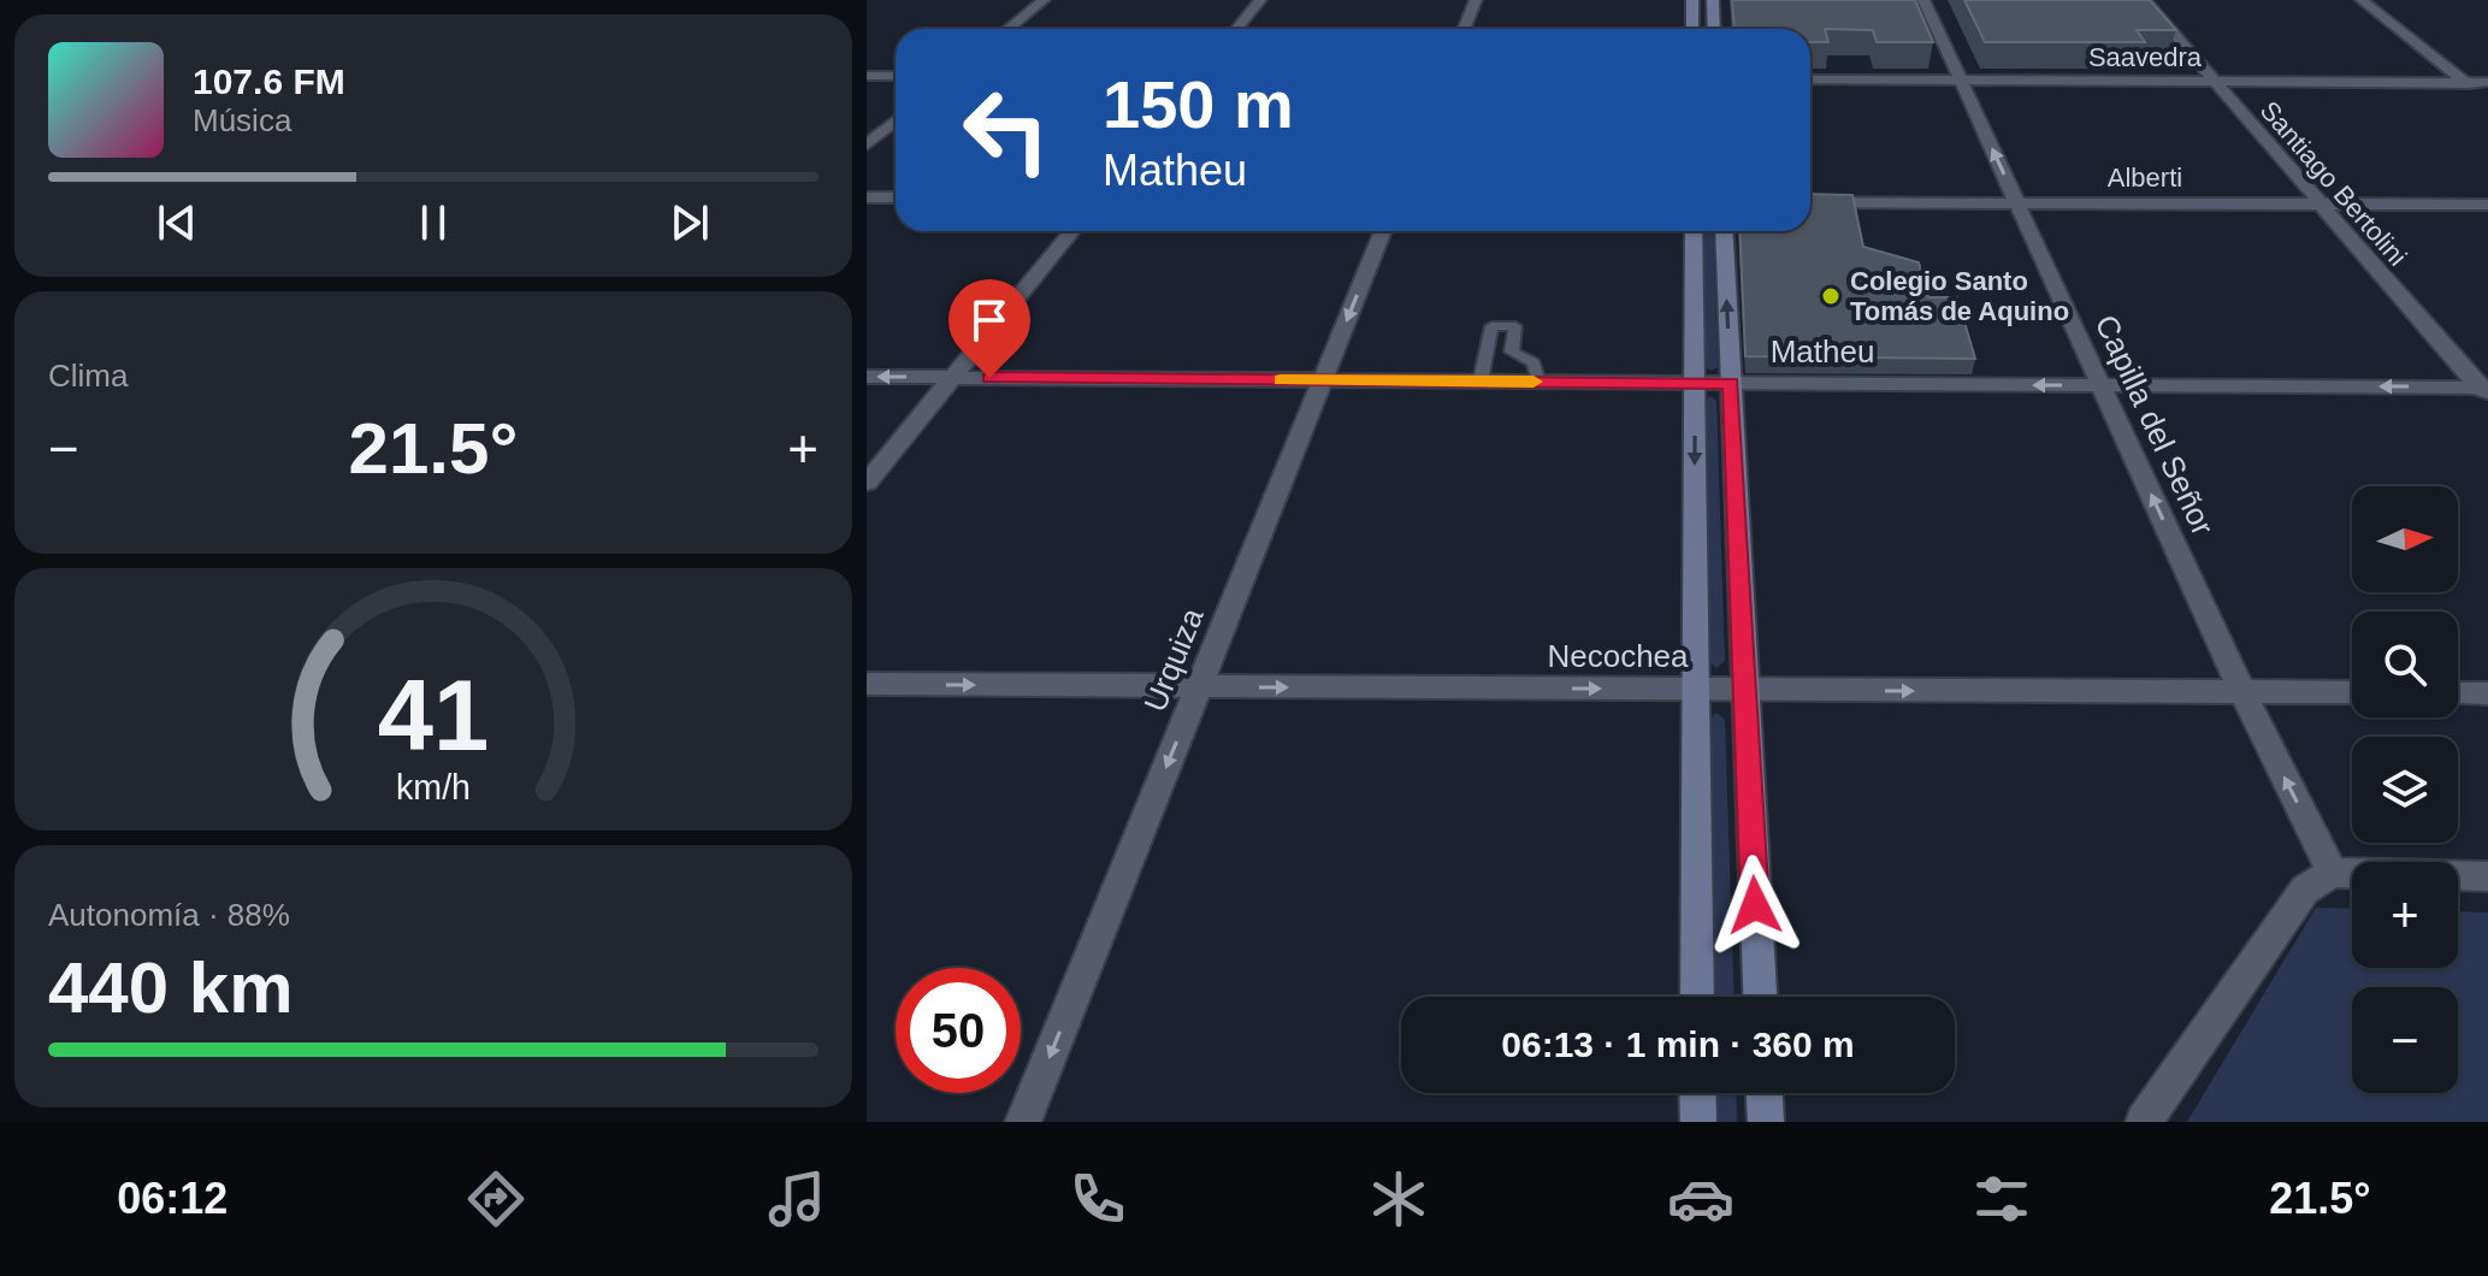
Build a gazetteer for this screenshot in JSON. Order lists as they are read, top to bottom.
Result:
{
  "streets": {
    "street": [
      "Saavedra",
      "Alberti",
      "Santiago Bertolini",
      "Matheu",
      "Capilla del Señor",
      "Necochea",
      "Urquiza"
    ]
  },
  "crossings": [
    ["Saavedra", "Santiago Bertolini"],
    ["Saavedra", "Capilla del Señor"],
    ["Alberti", "Santiago Bertolini"],
    ["Alberti", "Capilla del Señor"],
    ["Santiago Bertolini", "Matheu"],
    ["Matheu", "Capilla del Señor"],
    ["Matheu", "Urquiza"],
    ["Capilla del Señor", "Necochea"],
    ["Necochea", "Urquiza"]
  ],
  "one_way": [
    "Matheu",
    "Capilla del Señor",
    "Necochea",
    "Urquiza"
  ],
  "places": ["Colegio Santo Tomás de Aquino"],
  "north": "right",
  "page": {
    "turn": ["150 m", "Matheu"],
    "song": ["107.6 FM", "Música"],
    "tile": [
      "Clima",
      ["Autonomía · 88%", "440 km"]
    ],
    "heat": ["−", "21.5°", "+"],
    "map_buttons": ["+", "−"],
    "limit": "50",
    "trip": "06:13 · 1 min · 360 m",
    "tabs": ["06:12", "21.5°"],
    "gauge": ["41", "km/h"]
  }
}
